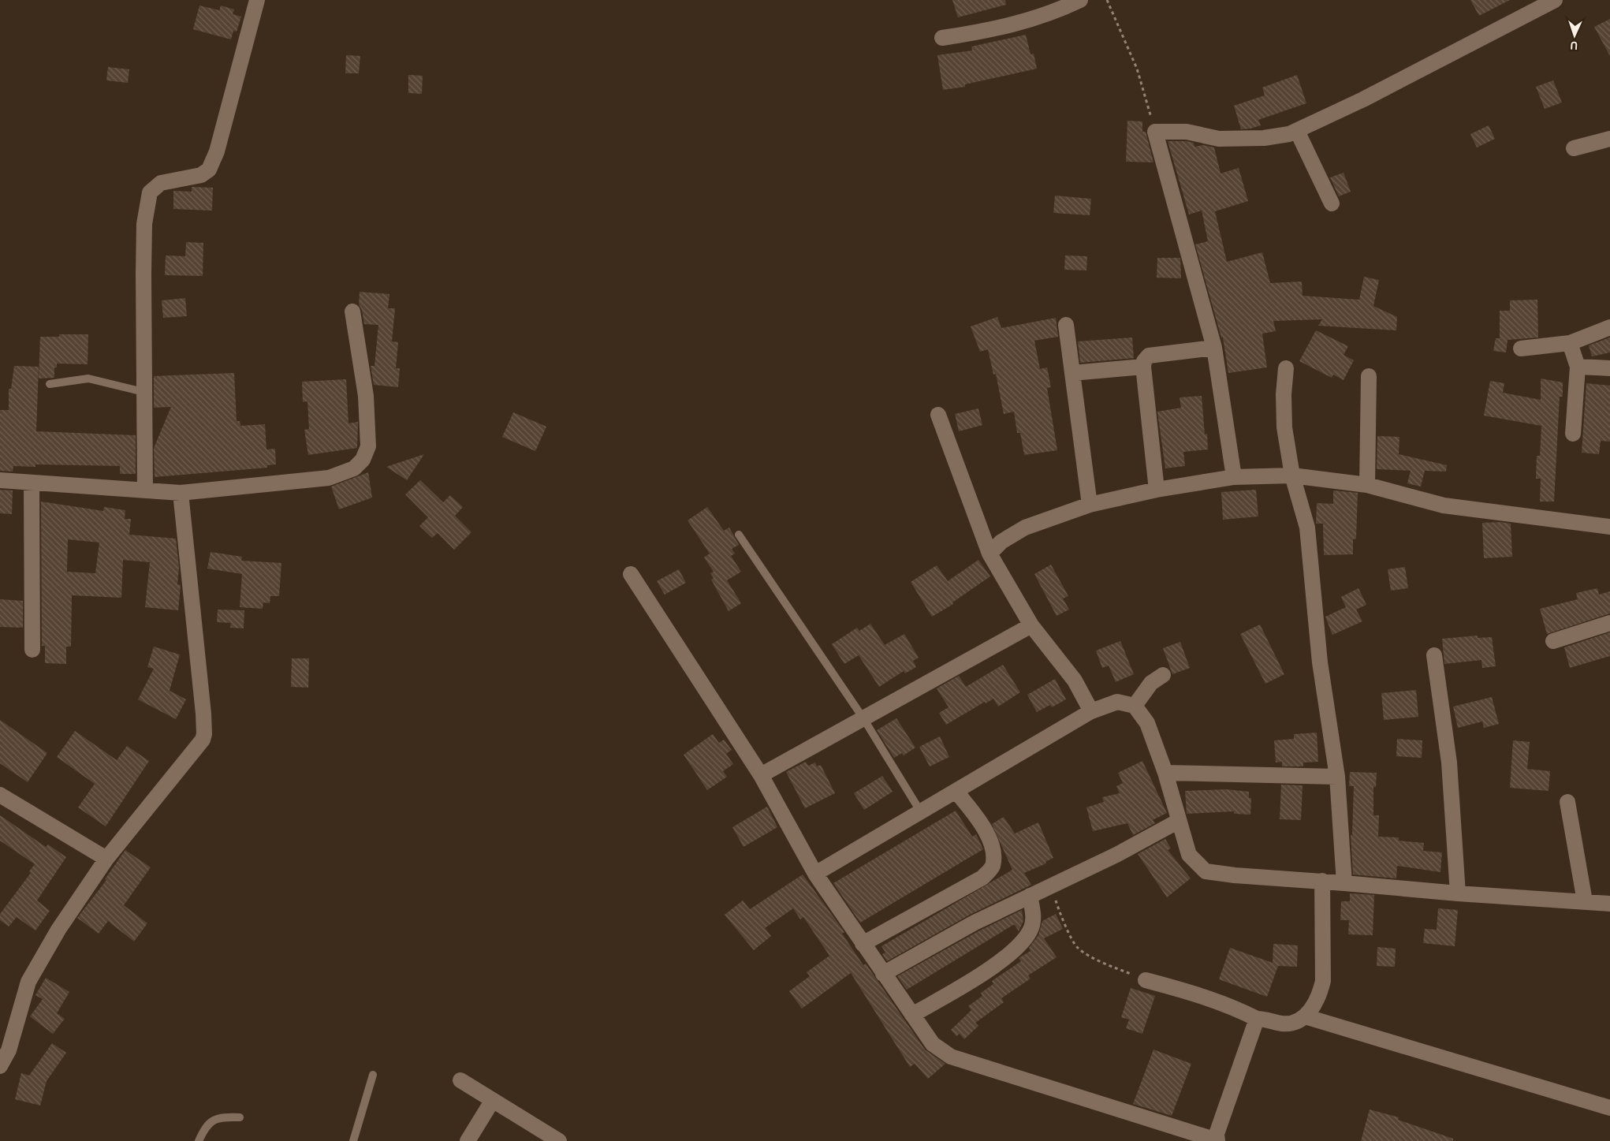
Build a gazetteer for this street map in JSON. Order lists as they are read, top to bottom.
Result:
{
  "north": "bottom"
}
